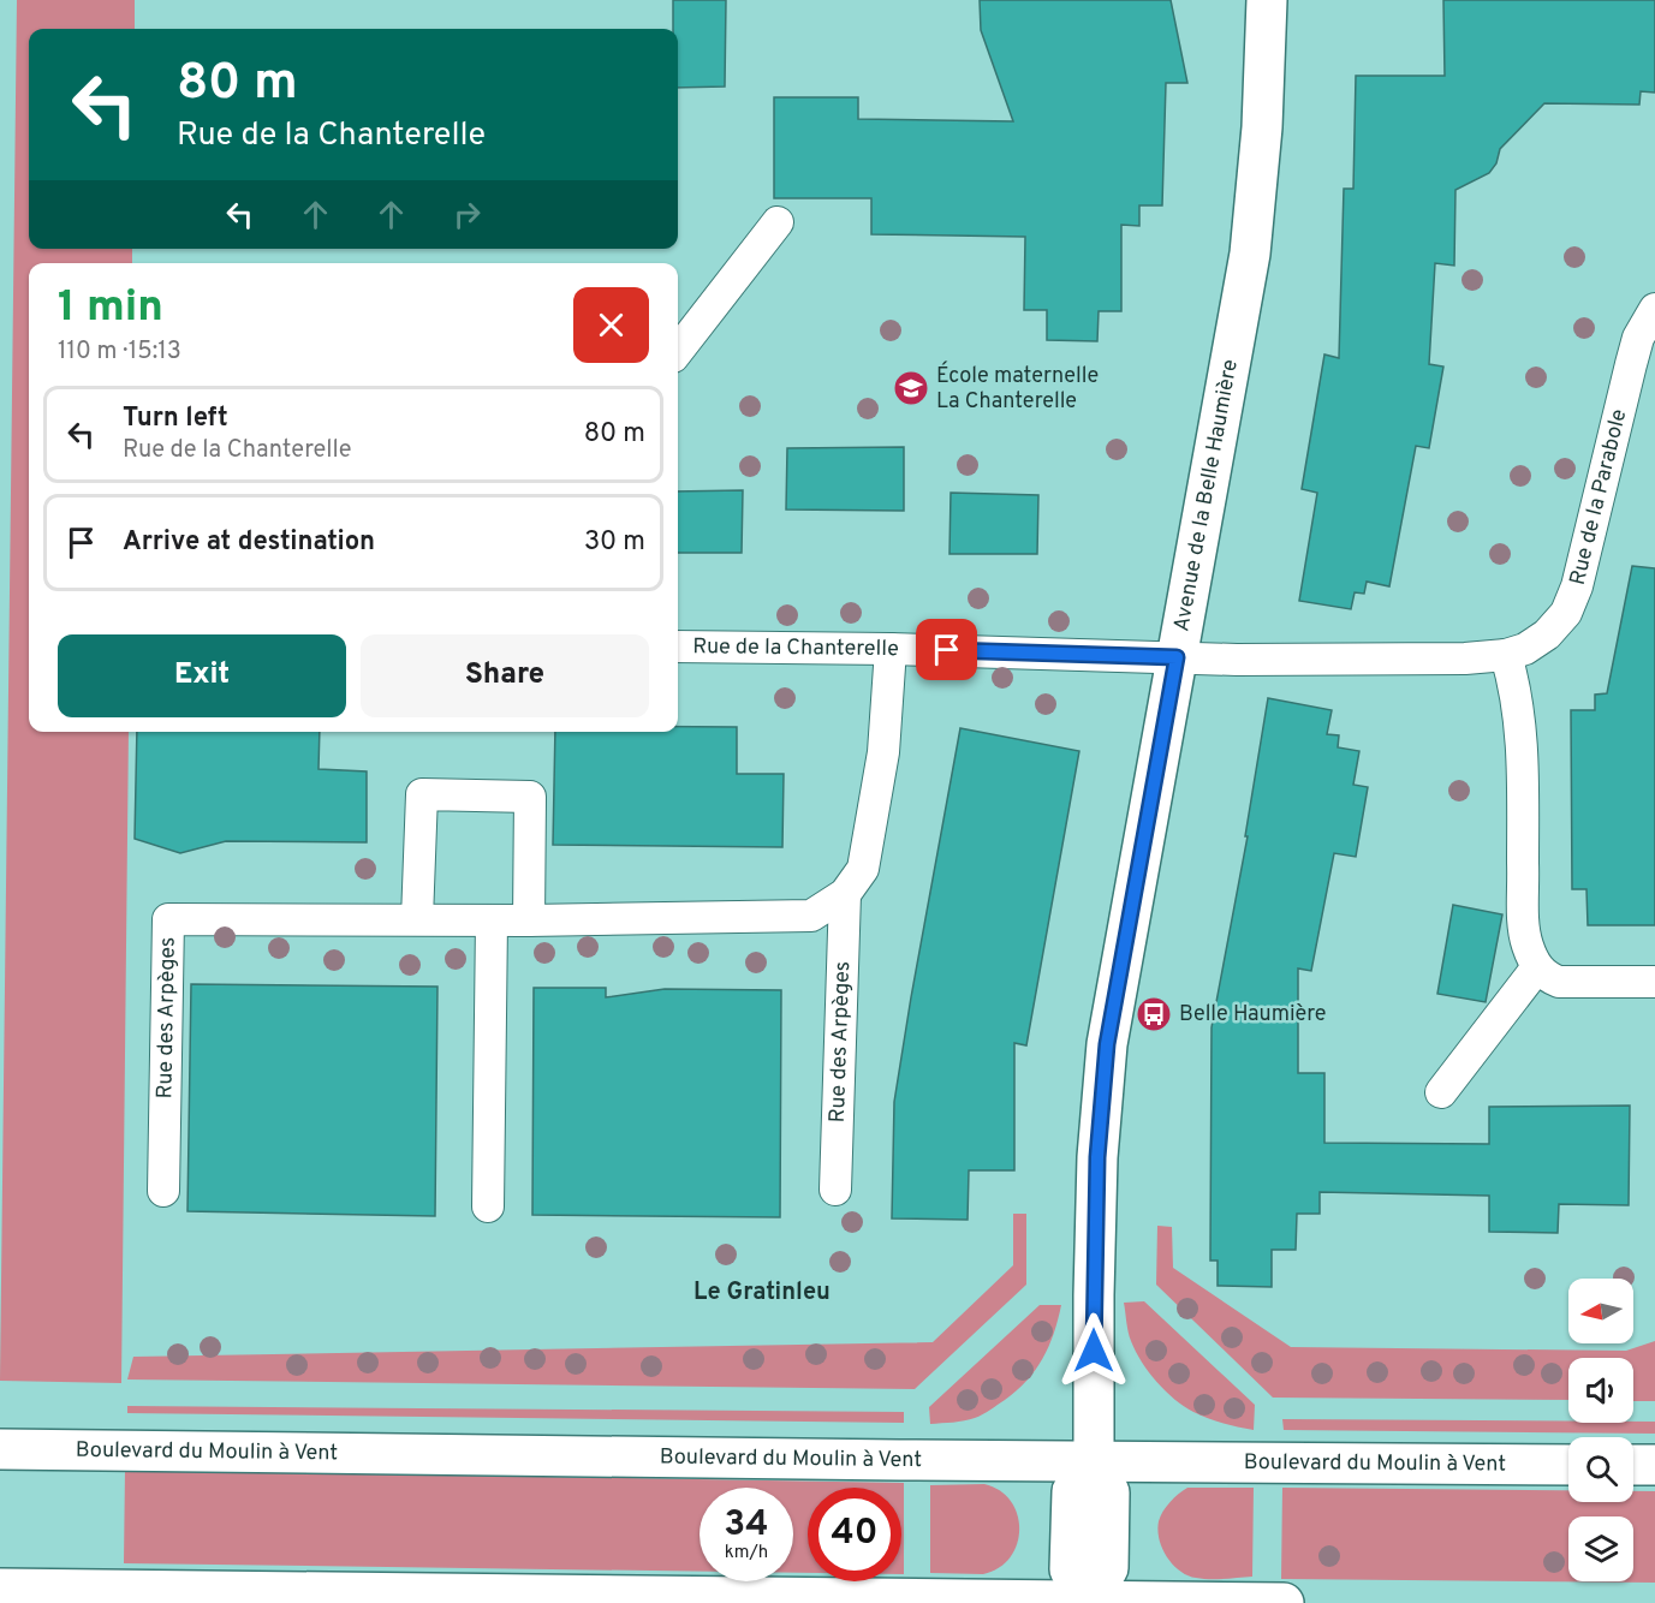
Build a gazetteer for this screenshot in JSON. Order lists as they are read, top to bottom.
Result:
{
  "streets": {
    "main road": ["Avenue de la Belle Haumière", "Boulevard du Moulin à Vent"],
    "lane": ["Rue de la Parabole", "Rue de la Chanterelle", "Rue des Arpèges"]
  },
  "crossings": [
    ["Avenue de la Belle Haumière", "Rue de la Parabole"],
    ["Avenue de la Belle Haumière", "Rue de la Chanterelle"],
    ["Avenue de la Belle Haumière", "Boulevard du Moulin à Vent"],
    ["Rue de la Parabole", "Rue de la Chanterelle"],
    ["Rue de la Chanterelle", "Rue des Arpèges"]
  ],
  "districts": ["Le Gratinleu"],
  "places": {
    "school or university": ["École maternelle La Chanterelle"],
    "bus stop": ["Belle Haumière"]
  },
  "north": "left",
  "page": {
    "turn": ["80 m", "Rue de la Chanterelle"],
    "heading": ["1 min", "110 m · 15:13"],
    "list": [
      {
        "name": "Turn left",
        "note": "Rue de la Chanterelle",
        "value": "80 m"
      },
      {
        "name": "Arrive at destination",
        "value": "30 m"
      }
    ],
    "buttons": ["Exit", "Share"],
    "speed": "34 km/h",
    "limit": "40"
  }
}
